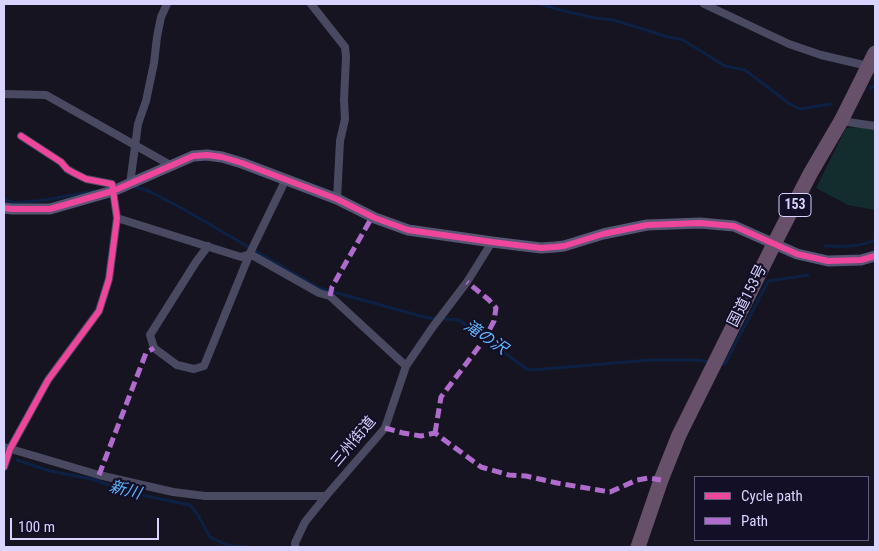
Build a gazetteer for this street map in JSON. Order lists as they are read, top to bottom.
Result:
{
  "streets": {
    "highway": ["153", "国道153号"],
    "street": ["三州街道"]
  },
  "water": ["滝の沢", "新川"],
  "legend": ["Cycle path", "Path"],
  "scale_bar": "100 m"
}
